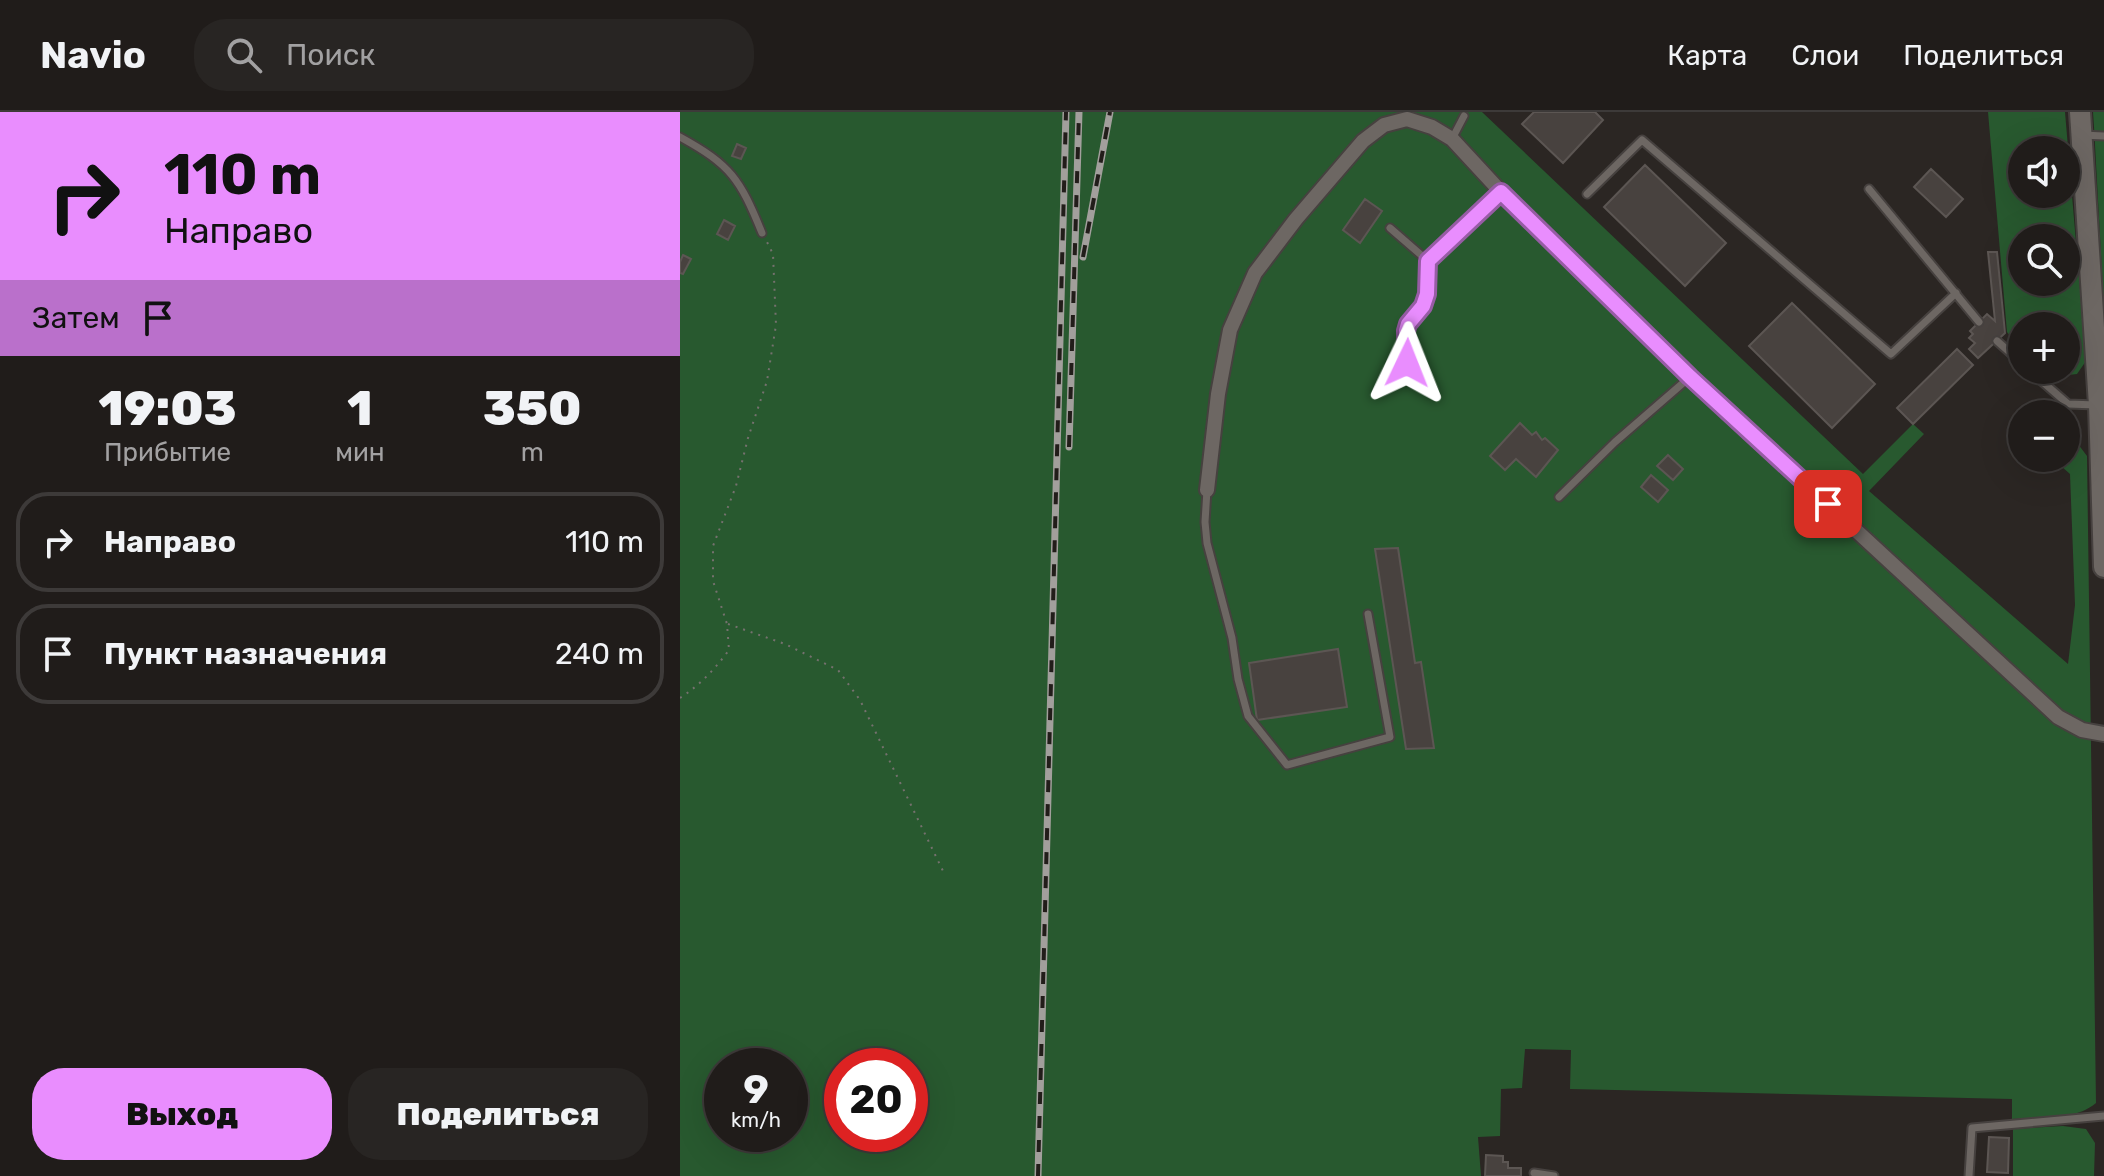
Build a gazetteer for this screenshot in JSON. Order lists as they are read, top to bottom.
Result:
{
  "page": {
    "header": "Navio",
    "search": "Поиск",
    "nav": ["Карта", "Слои", "Поделиться"],
    "turn": ["110 m", "Направо"],
    "map_buttons": ["+", "−"],
    "then": "Затем",
    "eta": [
      "19:03",
      "Прибытие",
      "1",
      "мин",
      "350",
      "m"
    ],
    "list": [
      {
        "name": "Направо",
        "value": "110 m"
      },
      {
        "name": "Пункт назначения",
        "value": "240 m"
      }
    ],
    "speed": "9 km/h",
    "limit": "20",
    "buttons": ["Выход", "Поделиться"]
  }
}
